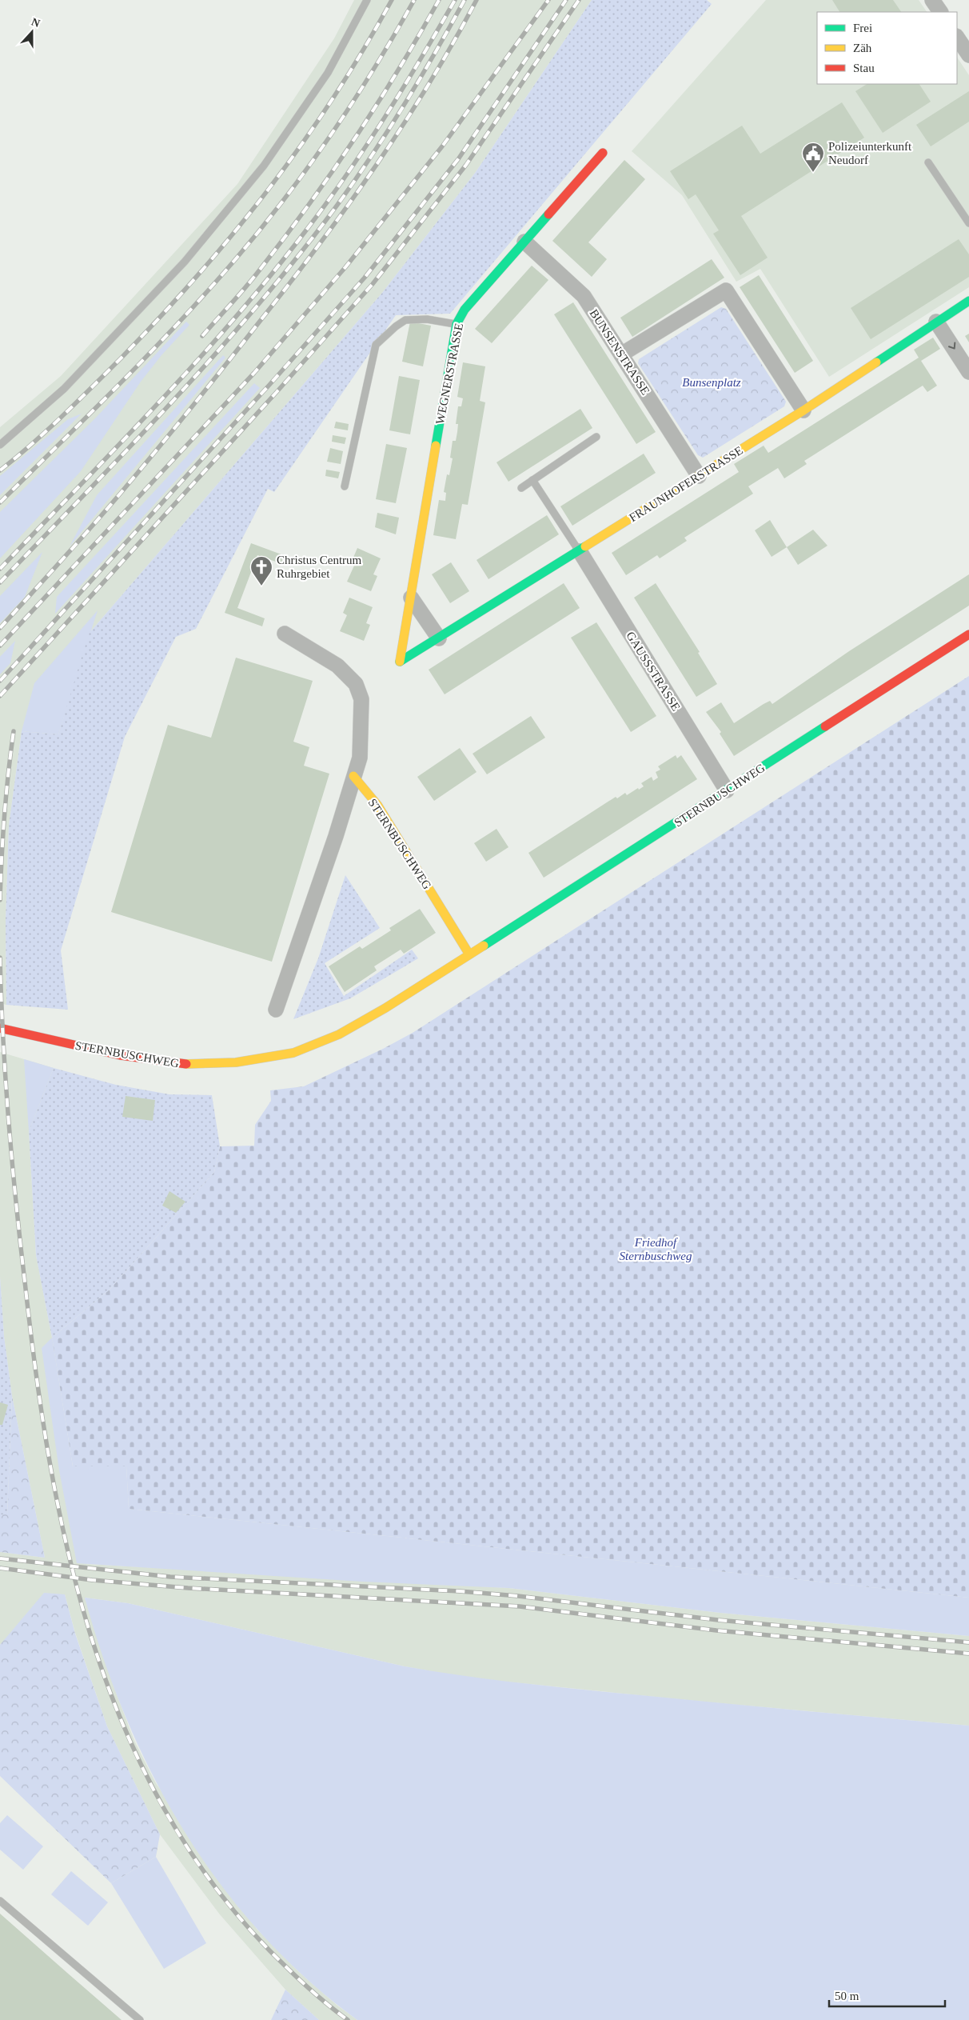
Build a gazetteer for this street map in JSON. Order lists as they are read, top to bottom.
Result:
{
  "streets": {
    "street": [
      "BUNSENSTRASSE",
      "WEGNERSTRASSE",
      "FRAUNHOFERSTRASSE",
      "GAUSSSTRASSE",
      "STERNBUSCHWEG"
    ]
  },
  "crossings": [
    ["BUNSENSTRASSE", "WEGNERSTRASSE"],
    ["BUNSENSTRASSE", "FRAUNHOFERSTRASSE"],
    ["WEGNERSTRASSE", "FRAUNHOFERSTRASSE"],
    ["FRAUNHOFERSTRASSE", "GAUSSSTRASSE"],
    ["GAUSSSTRASSE", "STERNBUSCHWEG"]
  ],
  "parks": ["Bunsenplatz", "Friedhof Sternbuschweg"],
  "places": {
    "public building": ["Polizeiunterkunft Neudorf"],
    "church": ["Christus Centrum Ruhrgebiet"]
  },
  "legend": ["Frei", "Zäh", "Stau"],
  "scale_bar": "50 m",
  "north": "top"
}
